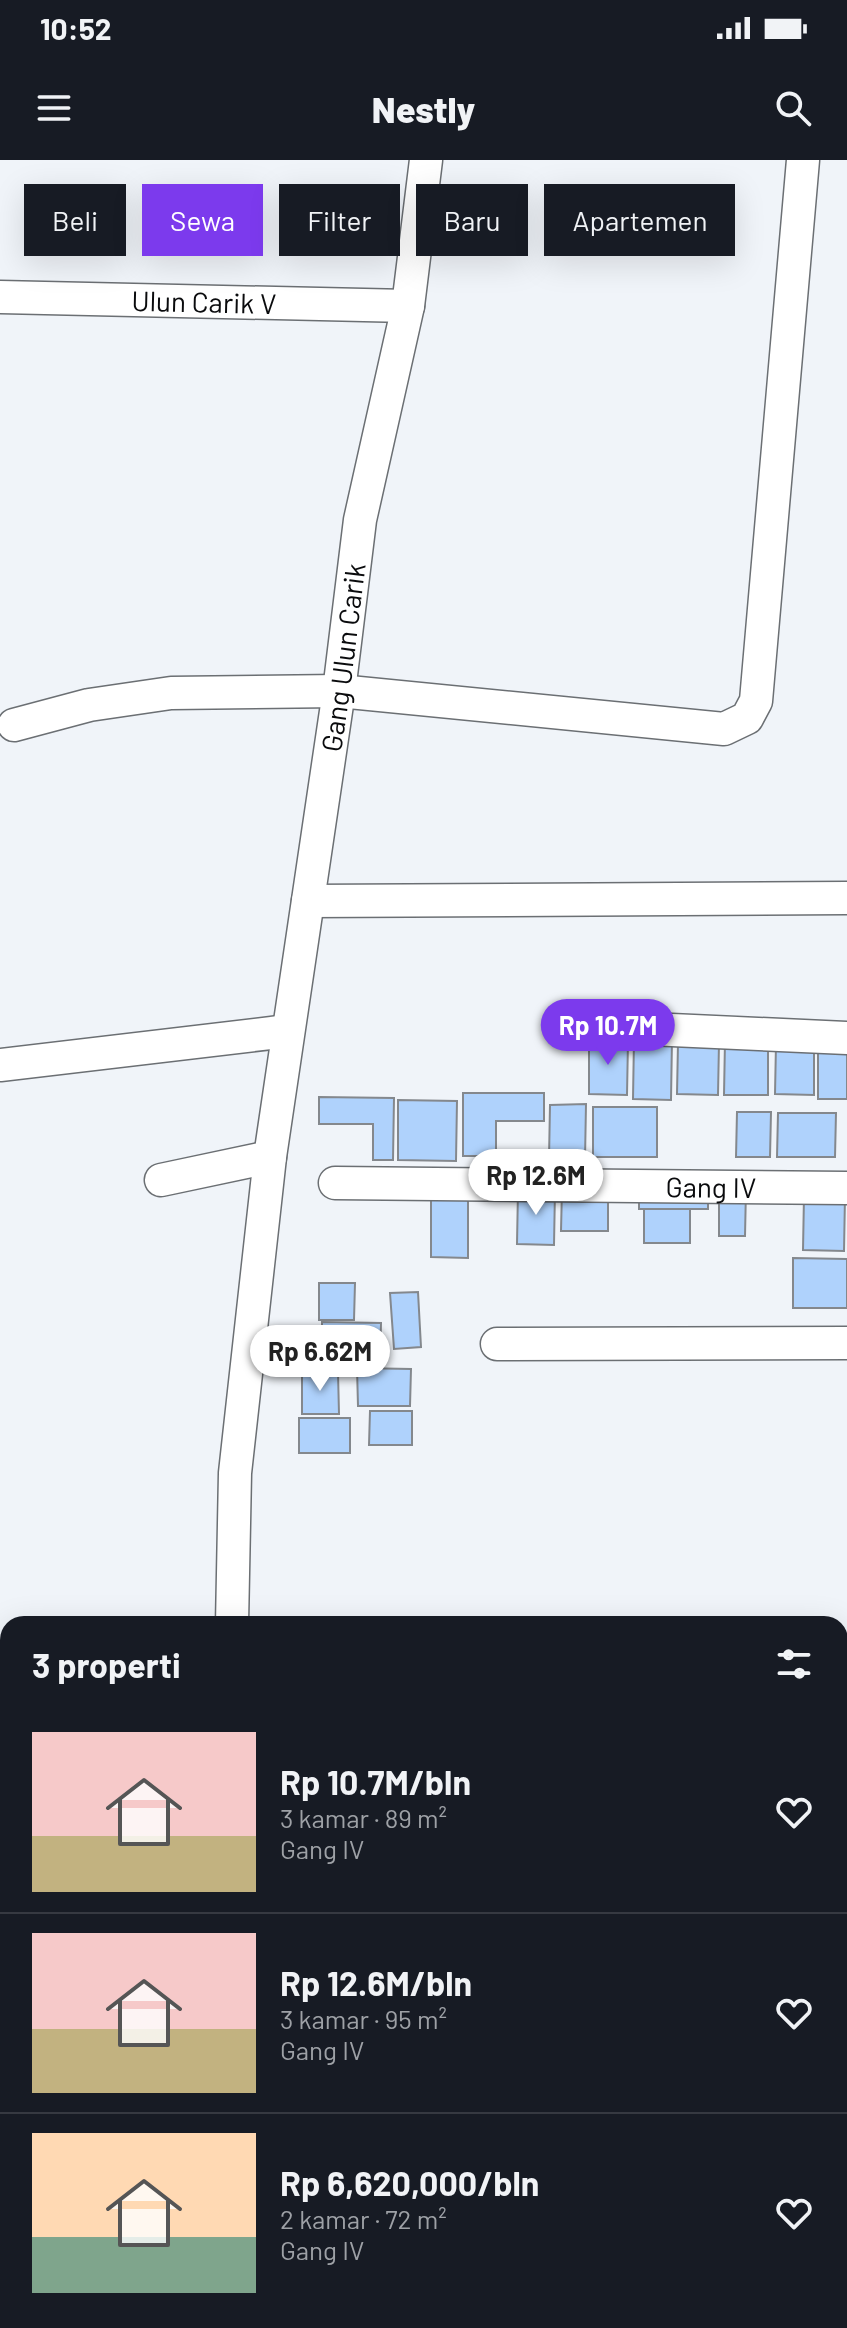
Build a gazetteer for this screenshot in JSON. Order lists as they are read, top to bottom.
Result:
{
  "streets": {
    "street": ["Ulun Carik V", "Gang Ulun Carik", "Gang IV"]
  },
  "crossings": [
    ["Ulun Carik V", "Gang Ulun Carik"]
  ],
  "page": {
    "status": "10:52",
    "header": "Nestly",
    "chip": [
      "Beli",
      "Sewa",
      "Filter",
      "Baru",
      "Apartemen"
    ],
    "price": ["Rp 10.7M", "Rp 12.6M", "Rp 6.62M"],
    "heading": "3 properti",
    "list": [
      {
        "name": "Rp 10.7M/bln",
        "note": "3 kamar · 89 m² · Gang IV"
      },
      {
        "name": "Rp 12.6M/bln",
        "note": "3 kamar · 95 m² · Gang IV"
      },
      {
        "name": "Rp 6,620,000/bln",
        "note": "2 kamar · 72 m² · Gang IV"
      }
    ]
  }
}
